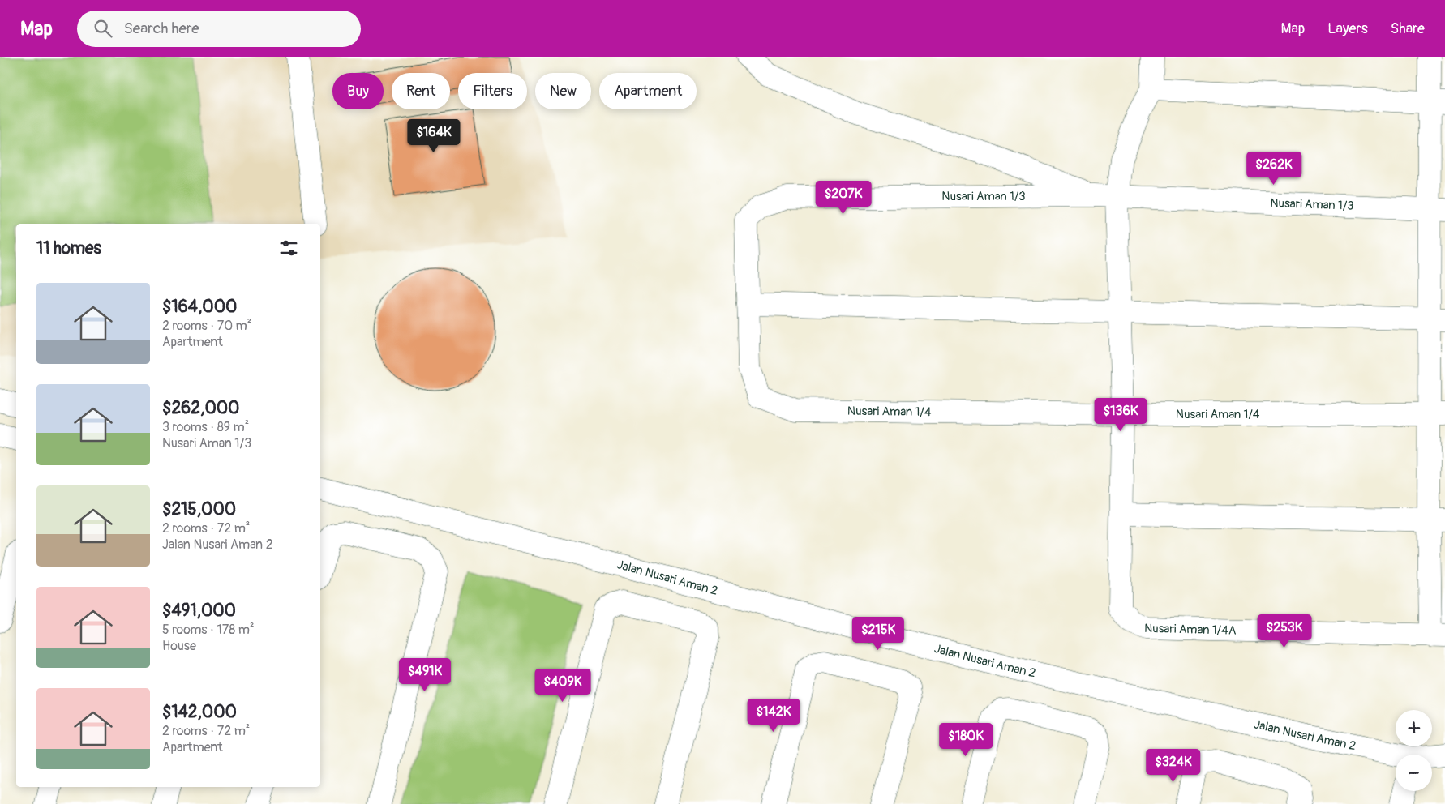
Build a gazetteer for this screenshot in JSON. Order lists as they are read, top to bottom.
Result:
{
  "streets": {
    "street": [
      "Nusari Aman 1/3",
      "Nusari Aman 1/4",
      "Jalan Nusari Aman 2",
      "Nusari Aman 1/4A"
    ]
  },
  "crossings": [
    ["Nusari Aman 1/3", "Nusari Aman 1/4"]
  ],
  "page": {
    "header": "Map",
    "search": "Search here",
    "nav": ["Map", "Layers", "Share"],
    "chip": [
      "Buy",
      "Rent",
      "Filters",
      "New",
      "Apartment"
    ],
    "price": [
      "$164K",
      "$262K",
      "$207K",
      "$136K",
      "$253K",
      "$215K",
      "$491K",
      "$409K",
      "$142K",
      "$180K",
      "$324K"
    ],
    "heading": "11 homes",
    "list": [
      {
        "name": "$164,000",
        "note": "2 rooms · 70 m² · Apartment"
      },
      {
        "name": "$262,000",
        "note": "3 rooms · 89 m² · Nusari Aman 1/3"
      },
      {
        "name": "$215,000",
        "note": "2 rooms · 72 m² · Jalan Nusari Aman 2"
      },
      {
        "name": "$491,000",
        "note": "5 rooms · 178 m² · House"
      },
      {
        "name": "$142,000",
        "note": "2 rooms · 72 m² · Apartment"
      }
    ],
    "map_buttons": ["+", "−"]
  }
}
